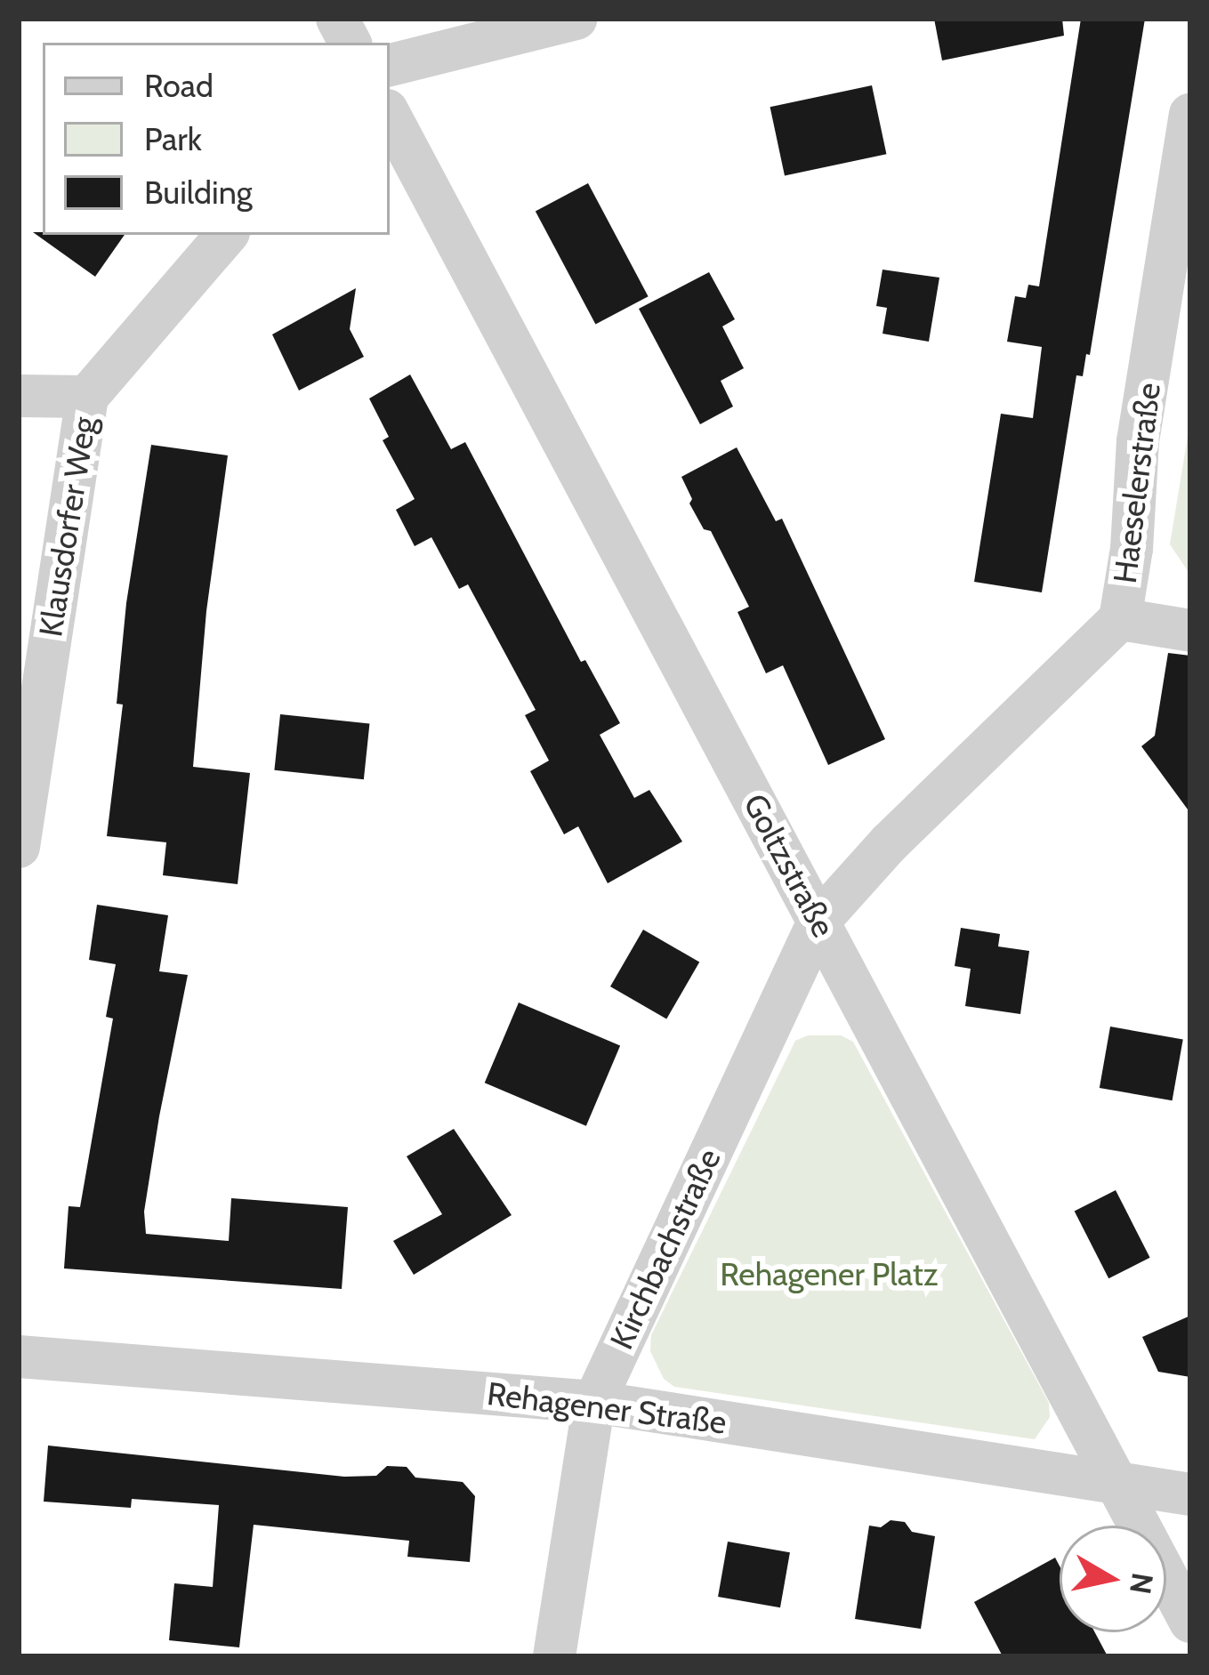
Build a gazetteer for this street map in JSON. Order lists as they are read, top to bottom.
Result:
{
  "streets": {
    "street": [
      "Haeselerstraße",
      "Klausdorfer Weg",
      "Goltzstraße",
      "Kirchbachstraße",
      "Rehagener Straße"
    ]
  },
  "crossings": [
    ["Haeselerstraße", "Goltzstraße"],
    ["Haeselerstraße", "Kirchbachstraße"],
    ["Goltzstraße", "Kirchbachstraße"],
    ["Goltzstraße", "Rehagener Straße"],
    ["Kirchbachstraße", "Rehagener Straße"]
  ],
  "parks": ["Rehagener Platz"],
  "legend": ["Road", "Park", "Building"],
  "north": "right"
}
